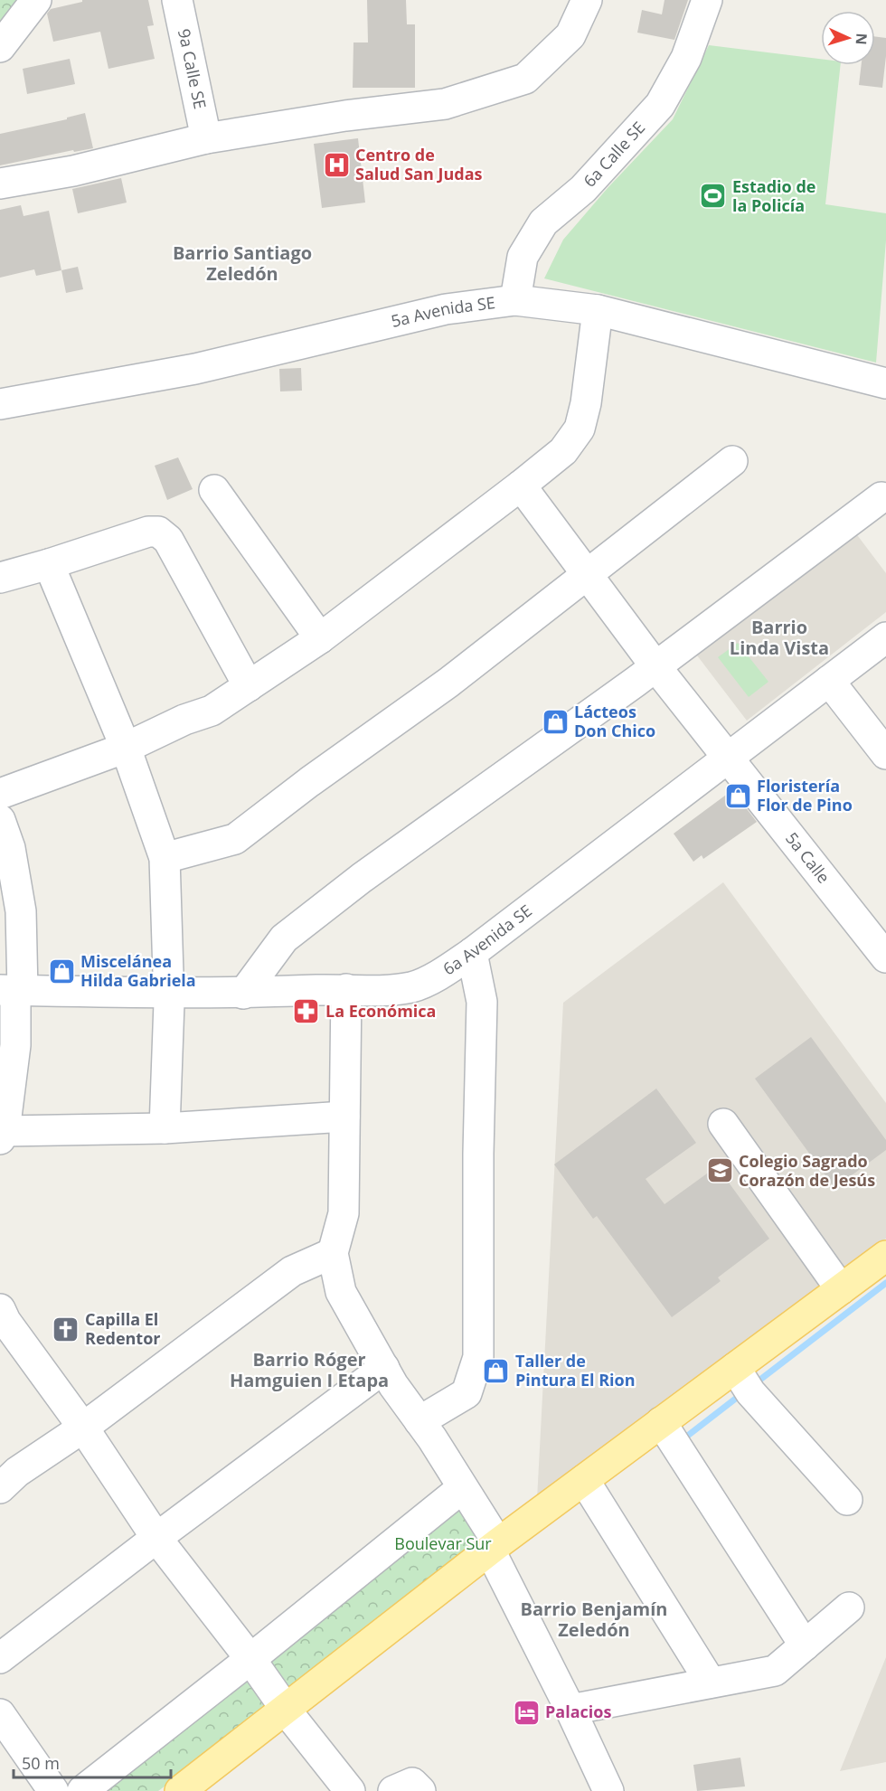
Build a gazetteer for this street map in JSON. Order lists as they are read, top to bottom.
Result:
{
  "streets": {
    "street": [
      "9a Calle SE",
      "6a Calle SE",
      "5a Avenida SE",
      "5a Calle",
      "6a Avenida SE"
    ]
  },
  "crossings": [
    ["6a Calle SE", "5a Avenida SE"],
    ["5a Calle", "6a Avenida SE"]
  ],
  "districts": [
    "Barrio Santiago Zeledón",
    "Barrio Linda Vista",
    "Barrio Róger Hamguien I Etapa",
    "Barrio Benjamín Zeledón"
  ],
  "parks": ["Boulevar Sur"],
  "places": {
    "hospital": ["Centro de Salud San Judas"],
    "sports": ["Estadio de la Policía"],
    "shop": [
      "Lácteos Don Chico",
      "Floristería Flor de Pino",
      "Miscelánea Hilda Gabriela",
      "Taller de Pintura El Rion"
    ],
    "pharmacy": ["La Económica"],
    "school or university": ["Colegio Sagrado Corazón de Jesús"],
    "church": ["Capilla El Redentor"],
    "hotel": ["Palacios"]
  },
  "scale_bar": "50 m",
  "north": "right"
}
